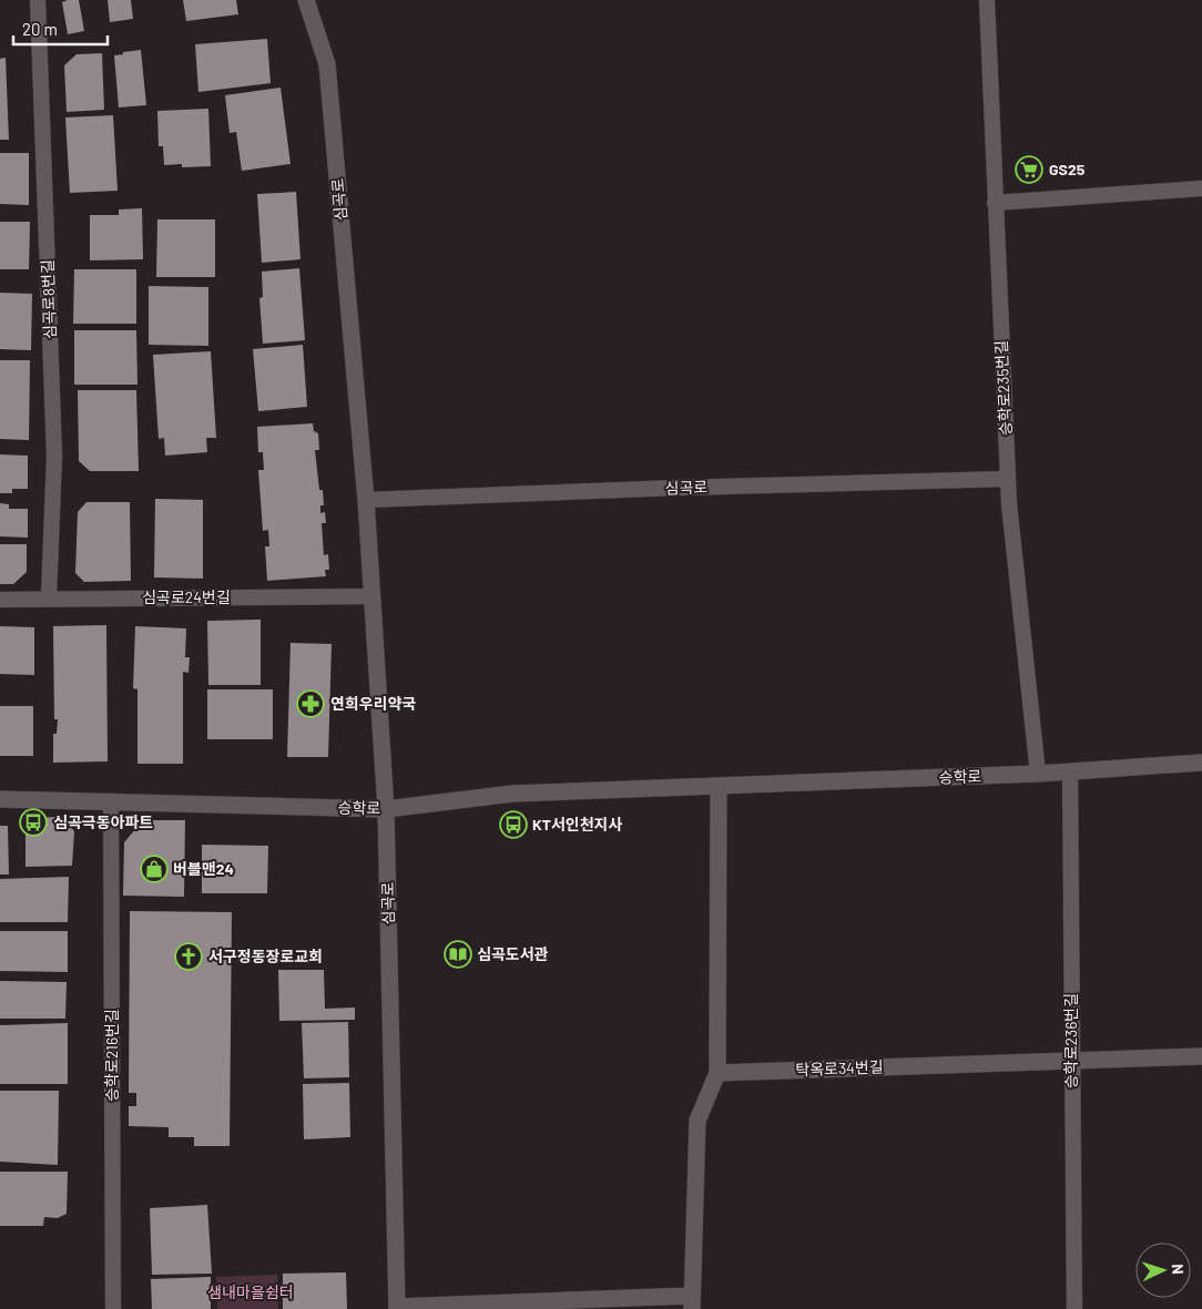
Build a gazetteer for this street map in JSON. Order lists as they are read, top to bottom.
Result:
{
  "streets": {
    "street": ["심곡로", "승학로", "탁옥로34번길"],
    "lane": [
      "심곡로8번길",
      "승학로235번길",
      "심곡로24번길",
      "승학로236번길",
      "승학로216번길"
    ]
  },
  "crossings": [
    ["심곡로", "승학로235번길"],
    ["심곡로", "심곡로24번길"],
    ["심곡로", "승학로"],
    ["심곡로8번길", "심곡로24번길"],
    ["승학로235번길", "승학로"],
    ["승학로", "승학로236번길"],
    ["승학로", "승학로216번길"],
    ["승학로236번길", "탁옥로34번길"]
  ],
  "parks": ["샘내마을쉼터"],
  "places": {
    "supermarket": ["GS25"],
    "pharmacy": ["연희우리약국"],
    "bus stop": ["심곡극동아파트", "KT서인천지사"],
    "shop": ["버블맨24"],
    "library": ["심곡도서관"],
    "church": ["서구정동장로교회"]
  },
  "scale_bar": "20 m",
  "north": "right"
}
